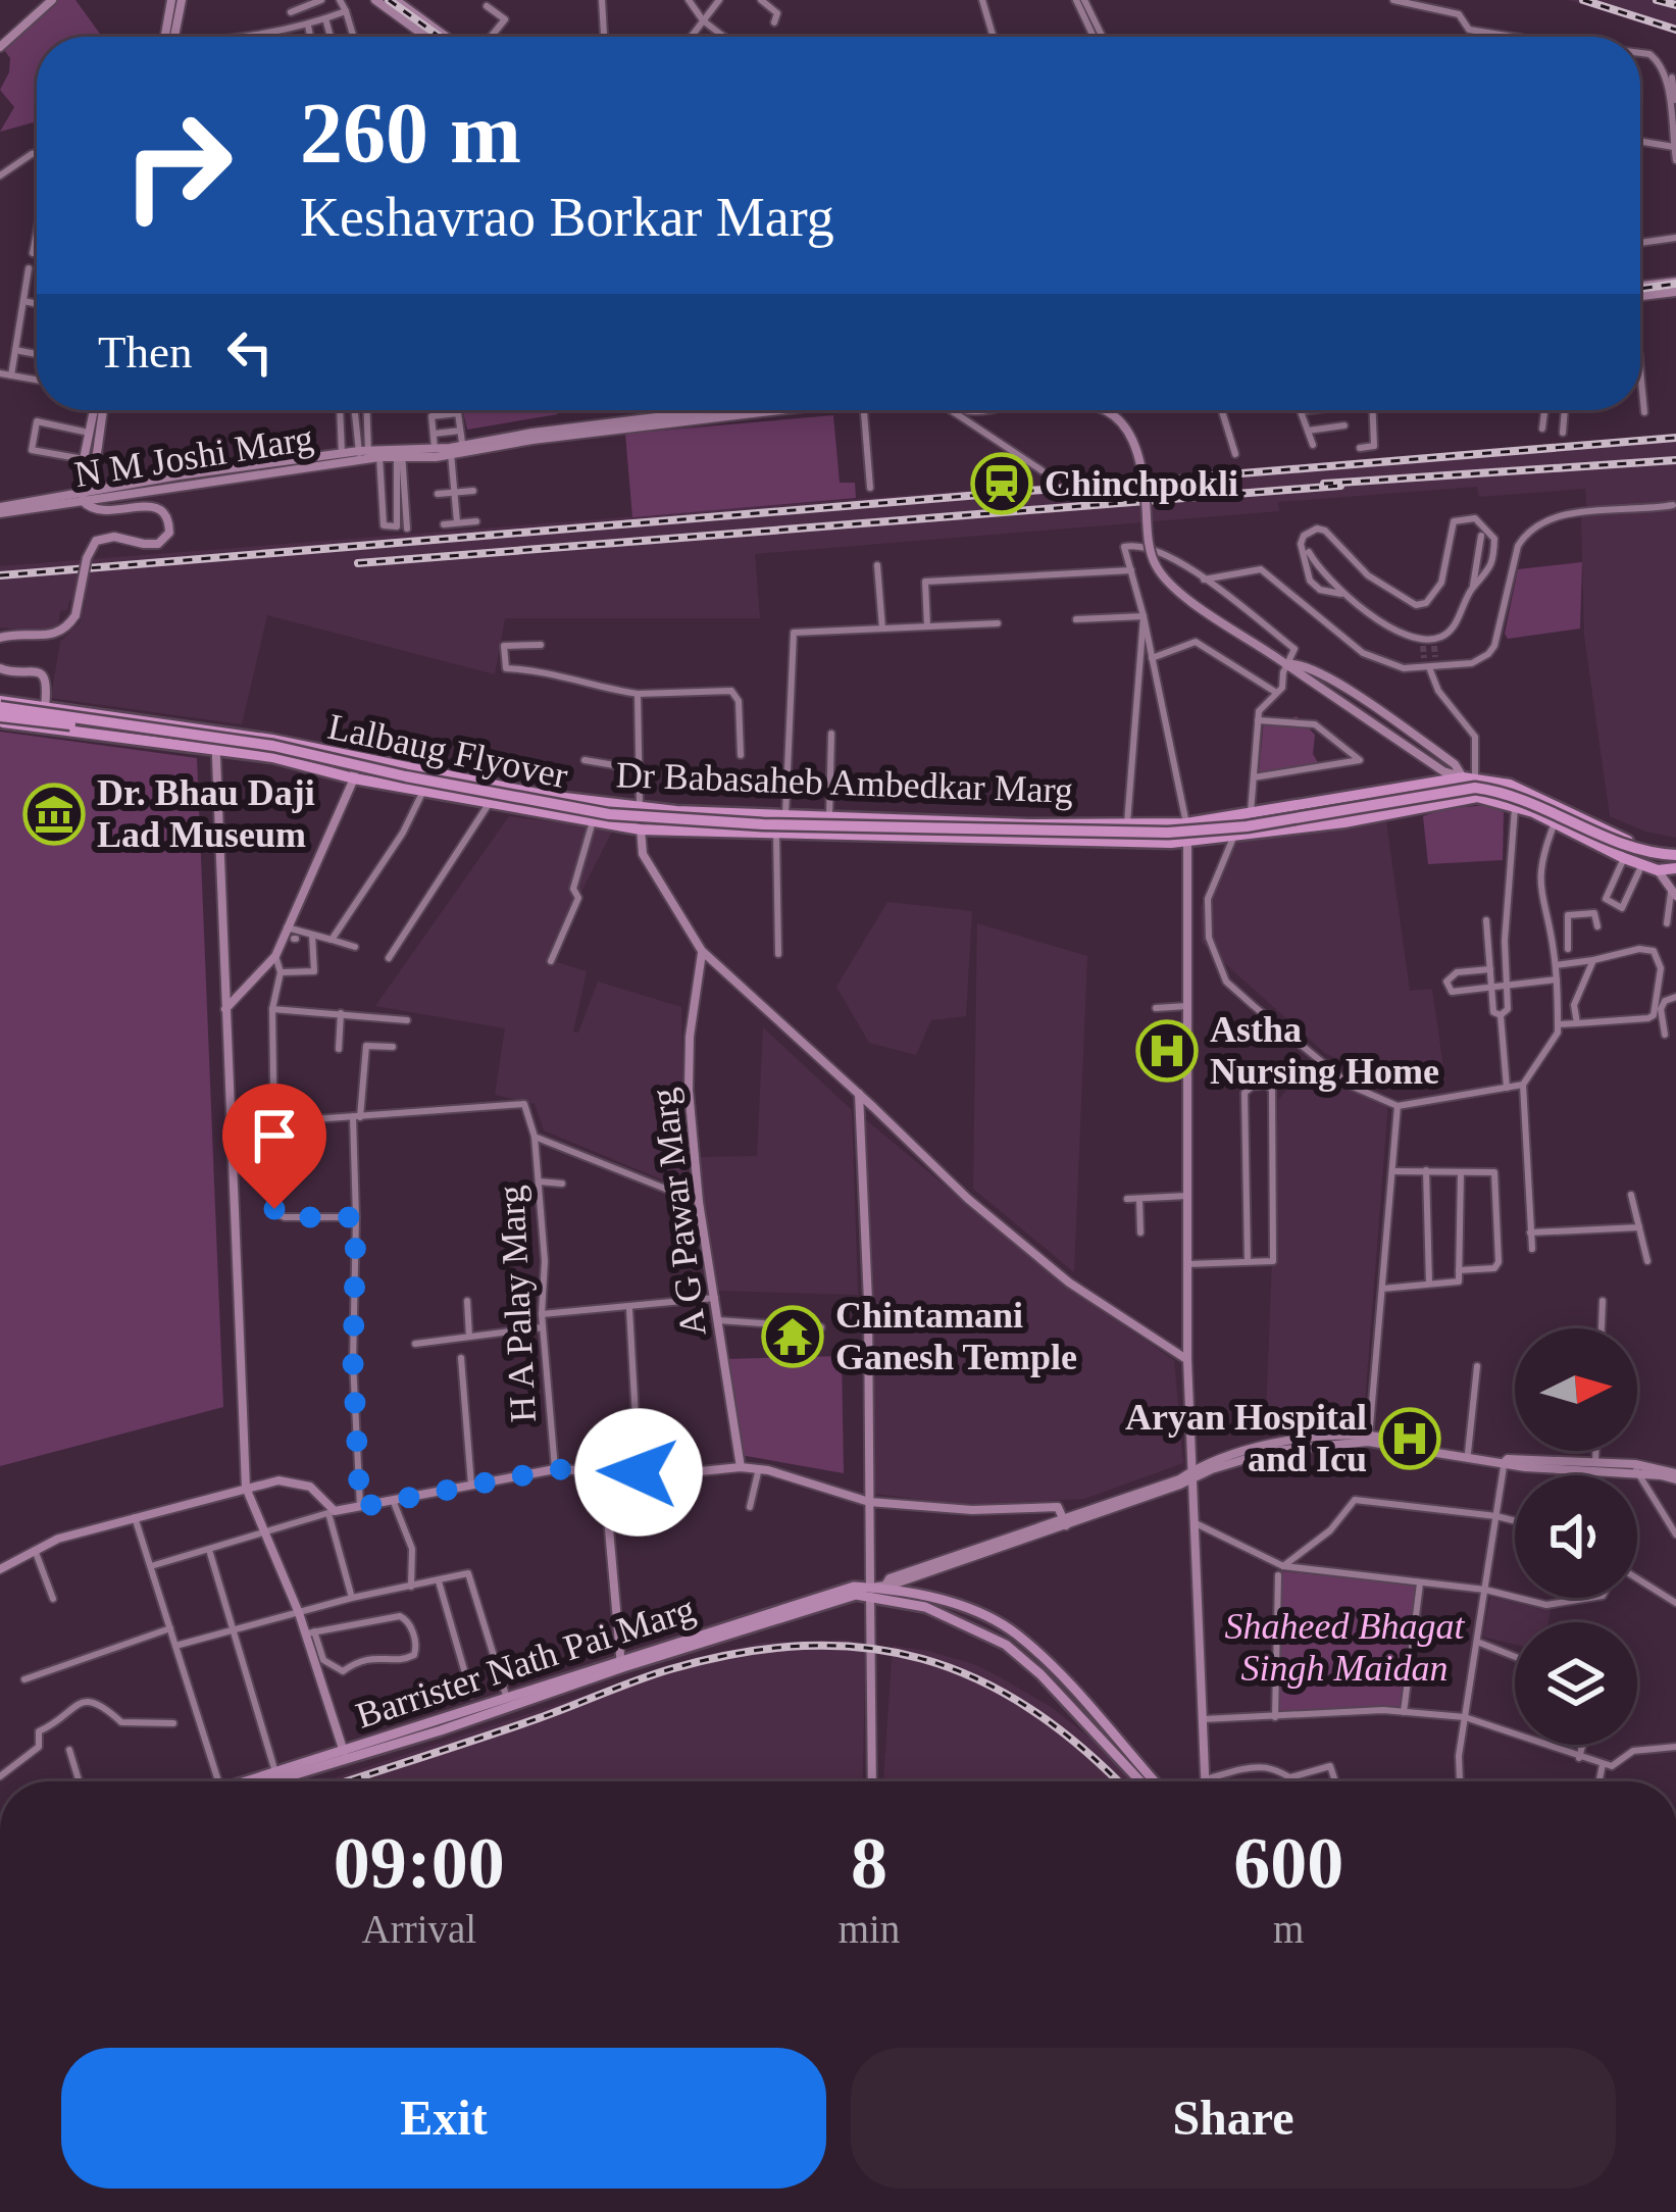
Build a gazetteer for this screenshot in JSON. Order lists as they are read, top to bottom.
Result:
{
  "streets": {
    "highway": ["Lalbaug Flyover", "Dr Babasaheb Ambedkar Marg"],
    "main road": ["Barrister Nath Pai Marg"],
    "street": ["N M Joshi Marg", "A G Pawar Marg", "H A Palay Marg"]
  },
  "crossings": [
    ["Lalbaug Flyover", "Dr Babasaheb Ambedkar Marg"]
  ],
  "parks": ["Shaheed Bhagat Singh Maidan"],
  "places": {
    "station": ["Chinchpokli"],
    "museum": ["Dr. Bhau Daji Lad Museum"],
    "hospital": ["Astha Nursing Home", "Aryan Hospital and Icu"],
    "temple": ["Chintamani Ganesh Temple"]
  },
  "north": "right",
  "page": {
    "turn": ["260 m", "Keshavrao Borkar Marg"],
    "then": "Then",
    "eta": [
      "09:00",
      "Arrival",
      "8",
      "min",
      "600",
      "m"
    ],
    "buttons": ["Exit", "Share"]
  }
}
